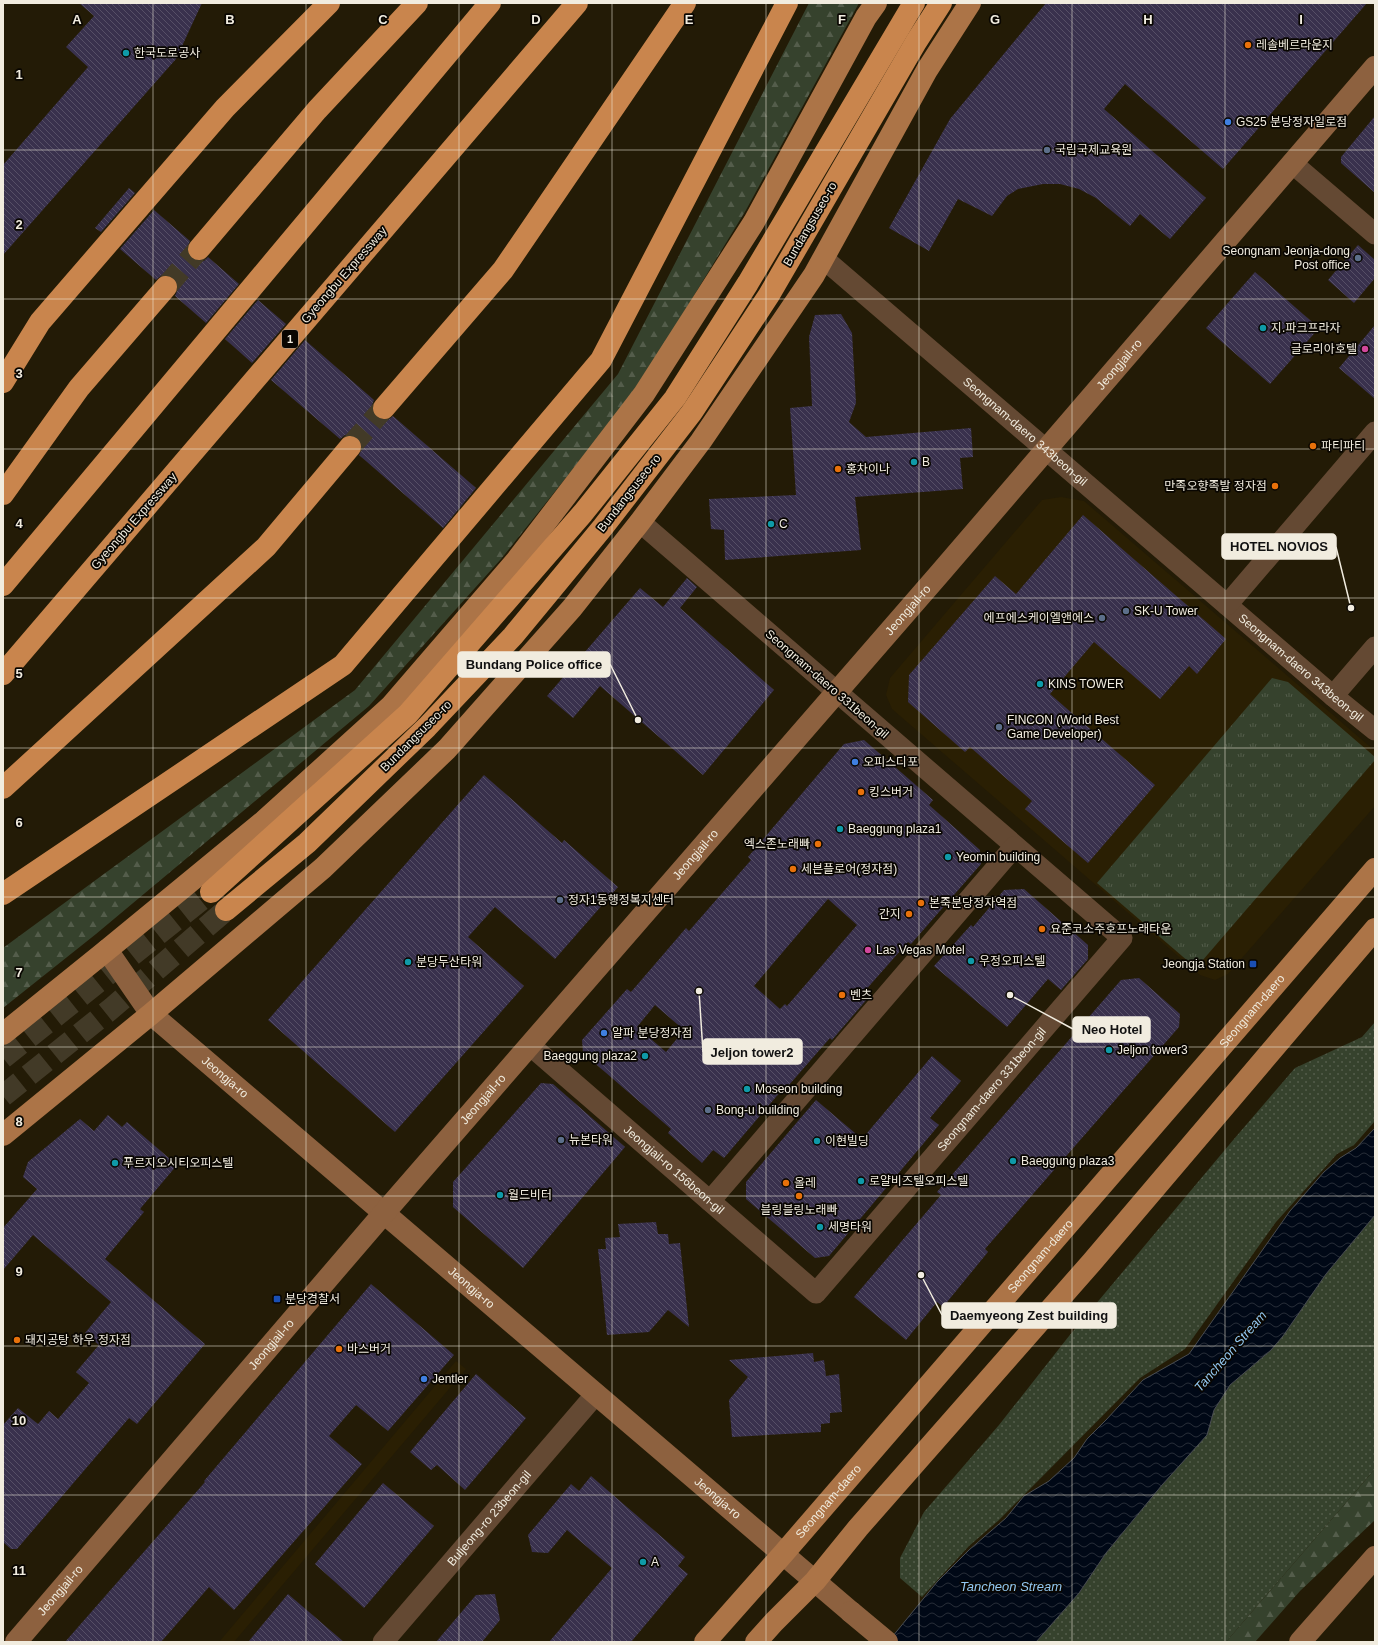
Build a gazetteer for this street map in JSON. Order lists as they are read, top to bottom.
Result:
{
  "streets": {
    "highway": ["Bundangsuseo-ro", "Gyeongbu Expressway", "1"],
    "main road": ["Seongnam-daero"],
    "street": [
      "Jeongjail-ro",
      "Seongnam-daero 343beon-gil",
      "Seongnam-daero 331beon-gil",
      "Jeongja-ro",
      "Jeongjail-ro 156beon-gil",
      "Buljeong-ro 23beon-gil"
    ]
  },
  "crossings": [
    ["Jeongjail-ro", "Seongnam-daero 343beon-gil"],
    ["Jeongjail-ro", "Seongnam-daero 331beon-gil"],
    ["Jeongjail-ro", "Jeongja-ro"],
    ["Jeongjail-ro", "Jeongjail-ro 156beon-gil"],
    ["Seongnam-daero 331beon-gil", "Jeongjail-ro 156beon-gil"],
    ["Seongnam-daero", "Jeongja-ro"],
    ["Jeongja-ro", "Buljeong-ro 23beon-gil"]
  ],
  "water": ["Tancheon Stream"],
  "places": {
    "other": [
      "레솔베르라운지",
      "한국도로공사",
      "GS25 분당정자일로점",
      "국립국제교육원",
      "Seongnam Jeonja-dong Post office",
      "지.파크프라자",
      "글로리아호텔",
      "파티파티",
      "B",
      "홍차이나",
      "만족오향족발 정자점",
      "C",
      "HOTEL NOVIOS",
      "SK-U Tower",
      "에프에스케이엘앤에스",
      "KINS TOWER",
      "Bundang Police office",
      "FINCON (World Best Game Developer)",
      "오피스디포",
      "킹스버거",
      "Baeggung plaza1",
      "엑스존노래빠",
      "Yeomin building",
      "세븐플로어(정자점)",
      "정자1동행정복지센터",
      "본죽분당정자역점",
      "간지",
      "요준코소주호프노래타운",
      "Las Vegas Motel",
      "우정오피스텔",
      "분당두산타워",
      "Jeljon tower2",
      "벤츠",
      "Neo Hotel",
      "알파 분당정자점",
      "Jeljon tower3",
      "Baeggung plaza2",
      "Moseon building",
      "Bong-u building",
      "뉴본타워",
      "이현빌딩",
      "Baeggung plaza3",
      "푸르지오시티오피스텔",
      "로얄비즈텔오피스텔",
      "올레",
      "월드비터",
      "블링블링노래빠",
      "세명타워",
      "Daemyeong Zest building",
      "돼지공탕 하우 정자점",
      "바스버거",
      "Jentler",
      "A"
    ],
    "transit": ["Jeongja Station", "분당경찰서"]
  },
  "grid": {
    "columns": [
      "A",
      "B",
      "C",
      "D",
      "E",
      "F",
      "G",
      "H",
      "I"
    ],
    "rows": [
      "1",
      "2",
      "3",
      "4",
      "5",
      "6",
      "7",
      "8",
      "9",
      "10",
      "11"
    ]
  }
}
